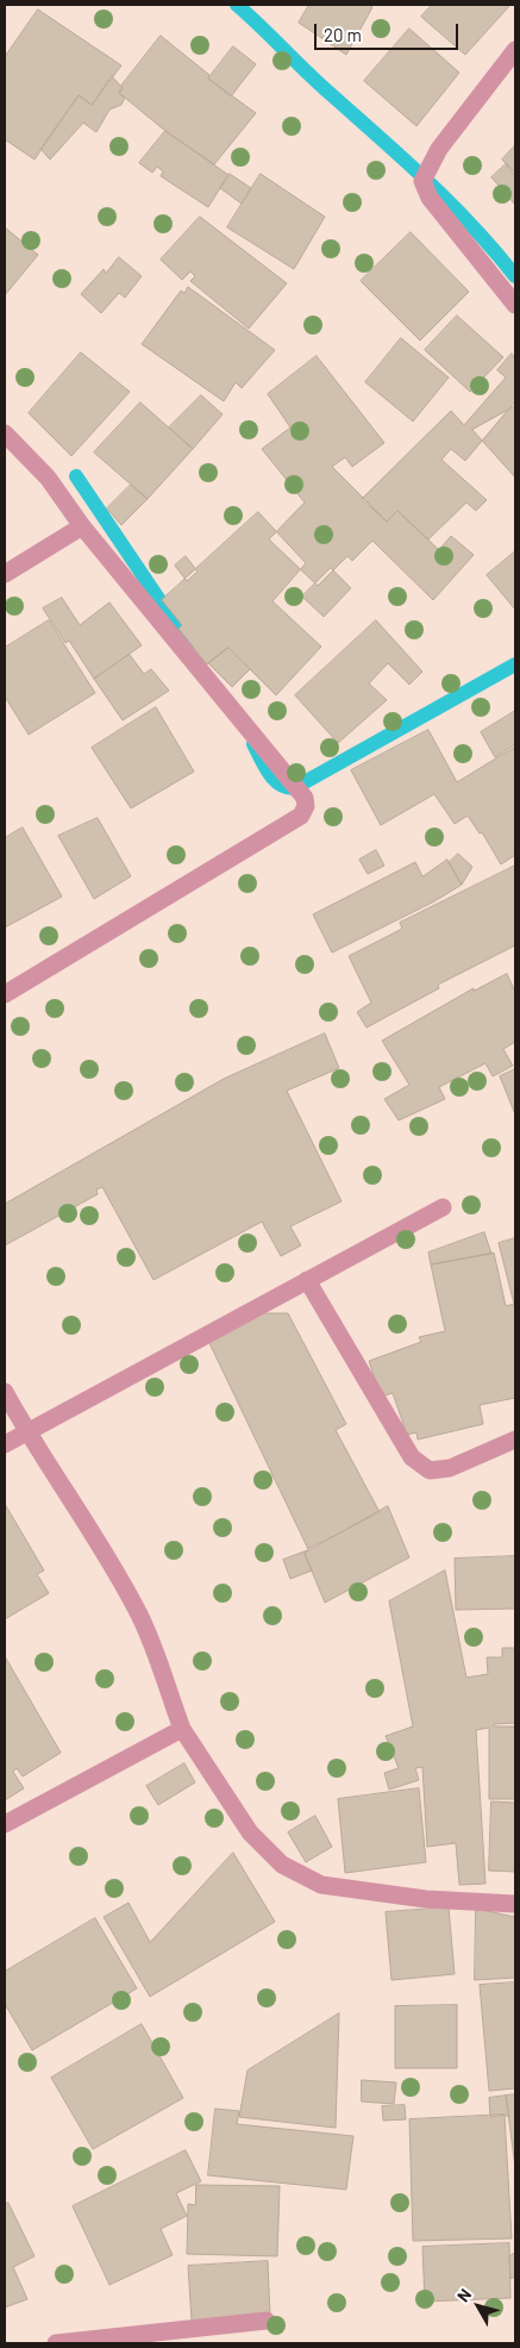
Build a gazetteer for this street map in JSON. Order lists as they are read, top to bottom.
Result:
{
  "scale_bar": "20 m",
  "north": "top left"
}
